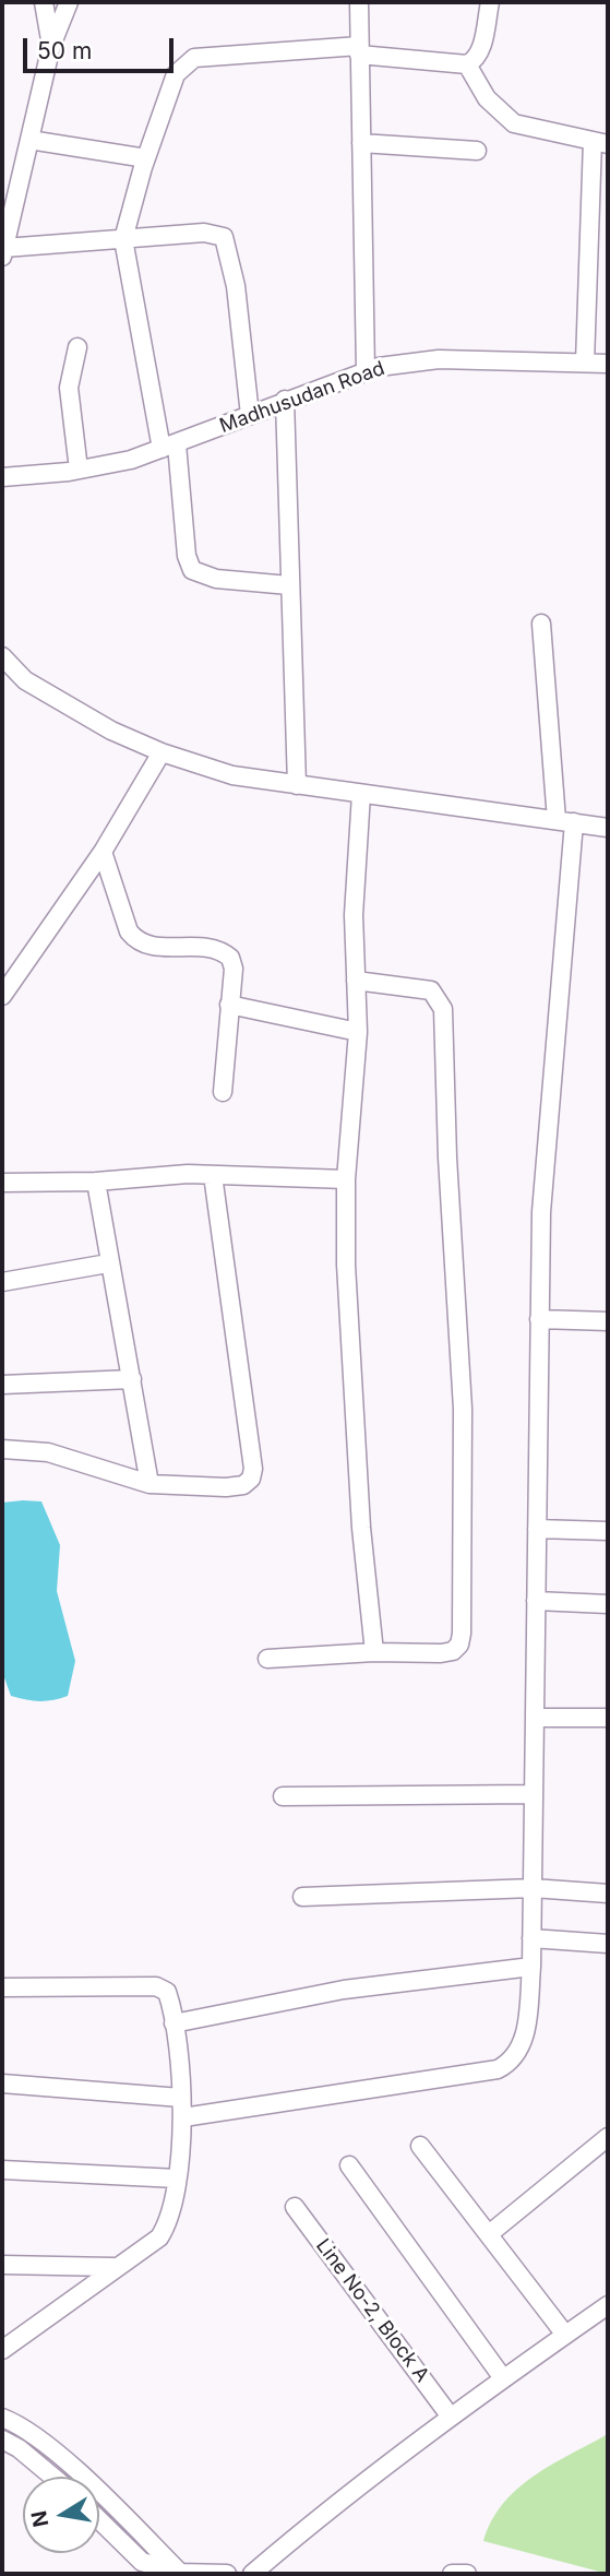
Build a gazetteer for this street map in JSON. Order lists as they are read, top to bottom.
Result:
{
  "streets": {
    "street": ["Madhusudan Road", "Line No-2, Block A"]
  },
  "scale_bar": "50 m",
  "north": "left"
}
